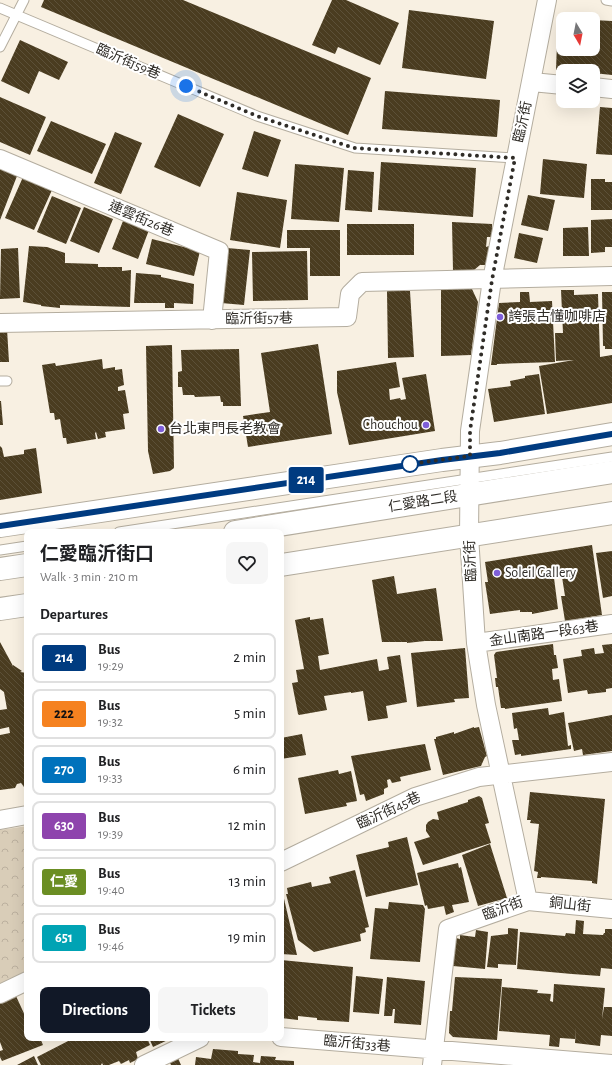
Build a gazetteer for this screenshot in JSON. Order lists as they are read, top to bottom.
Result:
{
  "streets": {
    "main road": ["仁愛路二段"],
    "street": [
      "臨沂街",
      "連雲街26巷",
      "臨沂街57巷",
      "金山南路一段63巷",
      "臨沂街45巷",
      "銅山街",
      "臨沂街33巷"
    ],
    "lane": ["臨沂街59巷"]
  },
  "crossings": [
    ["臨沂街59巷", "臨沂街"],
    ["臨沂街", "臨沂街57巷"],
    ["臨沂街", "仁愛路二段"],
    ["臨沂街", "金山南路一段63巷"],
    ["臨沂街", "臨沂街45巷"],
    ["臨沂街", "銅山街"],
    ["臨沂街", "臨沂街33巷"],
    ["連雲街26巷", "臨沂街57巷"]
  ],
  "places": [
    "誇張古懂咖啡店",
    "Chouchou",
    "台北東門長老教會",
    "Soleil Gallery"
  ],
  "lines": ["bus line 214"],
  "north": "bottom",
  "page": {
    "on_map": "214",
    "heading": [
      ["仁愛臨沂街口", "Walk · 3 min · 210 m"],
      "Departures"
    ],
    "list": [
      {
        "mark": "214",
        "name": "Bus",
        "note": "19:29",
        "value": "2 min"
      },
      {
        "mark": "222",
        "name": "Bus",
        "note": "19:32",
        "value": "5 min"
      },
      {
        "mark": "270",
        "name": "Bus",
        "note": "19:33",
        "value": "6 min"
      },
      {
        "mark": "630",
        "name": "Bus",
        "note": "19:39",
        "value": "12 min"
      },
      {
        "mark": "仁愛",
        "name": "Bus",
        "note": "19:40",
        "value": "13 min"
      },
      {
        "mark": "651",
        "name": "Bus",
        "note": "19:46",
        "value": "19 min"
      }
    ],
    "buttons": ["Directions", "Tickets"]
  }
}
